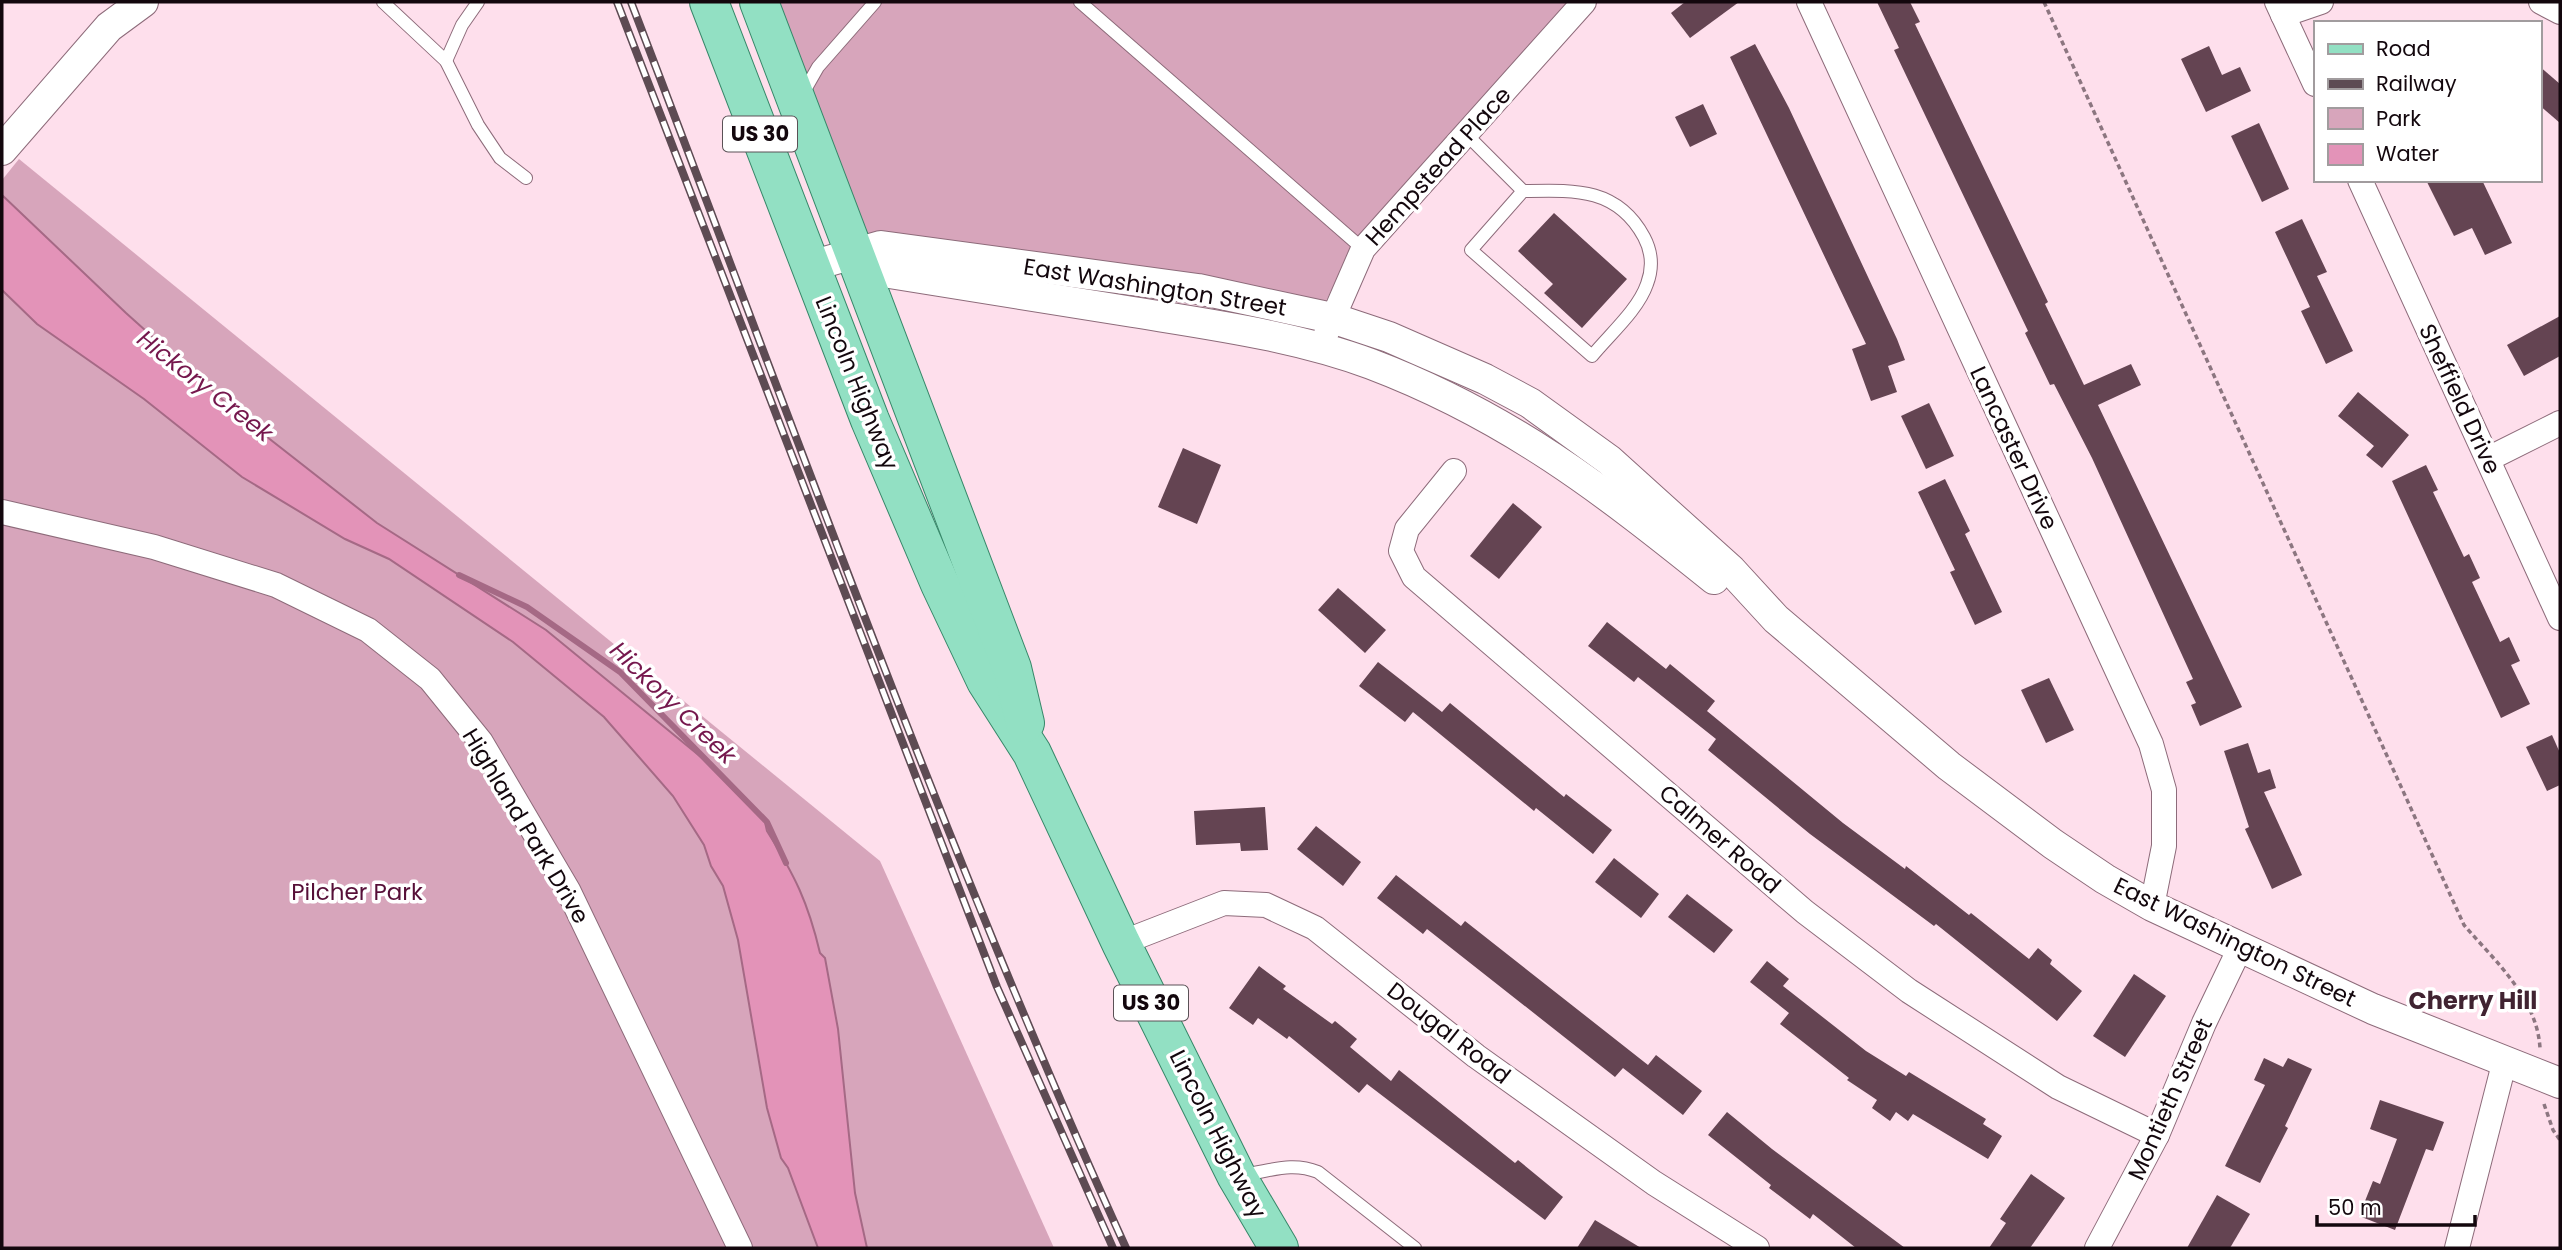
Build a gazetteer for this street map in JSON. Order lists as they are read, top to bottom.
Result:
{
  "streets": {
    "main road": ["US 30", "Lincoln Highway"],
    "street": [
      "Hempstead Place",
      "East Washington Street",
      "Sheffield Drive",
      "Lancaster Drive",
      "Highland Park Drive",
      "Calmer Road",
      "Dougal Road",
      "Montieth Street"
    ]
  },
  "crossings": [
    ["Hempstead Place", "East Washington Street"],
    ["East Washington Street", "Lincoln Highway"],
    ["East Washington Street", "Lancaster Drive"],
    ["East Washington Street", "Montieth Street"],
    ["Lincoln Highway", "Dougal Road"],
    ["Calmer Road", "Montieth Street"]
  ],
  "districts": ["Cherry Hill"],
  "water": ["Hickory Creek"],
  "parks": ["Pilcher Park"],
  "legend": [
    "Road",
    "Railway",
    "Park",
    "Water"
  ],
  "scale_bar": "50 m"
}
